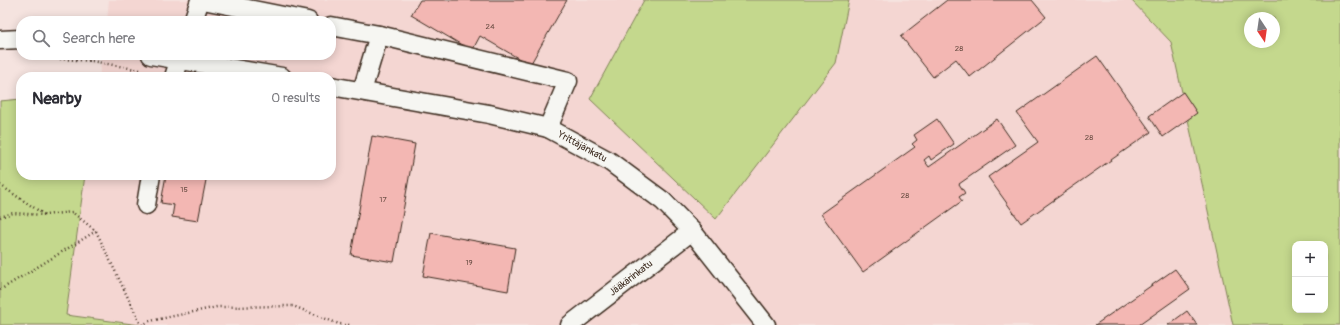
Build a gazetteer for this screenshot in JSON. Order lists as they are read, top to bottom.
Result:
{
  "streets": {
    "street": ["Yrittäjänkatu", "Jääkärinkatu"]
  },
  "crossings": [
    ["Yrittäjänkatu", "Jääkärinkatu"]
  ],
  "house_numbers": [
    "24",
    "28",
    "28",
    "15",
    "28",
    "17",
    "19"
  ],
  "north": "bottom",
  "page": {
    "search": "Search here",
    "heading": ["Nearby", "0 results"],
    "map_buttons": ["+", "−"]
  }
}
